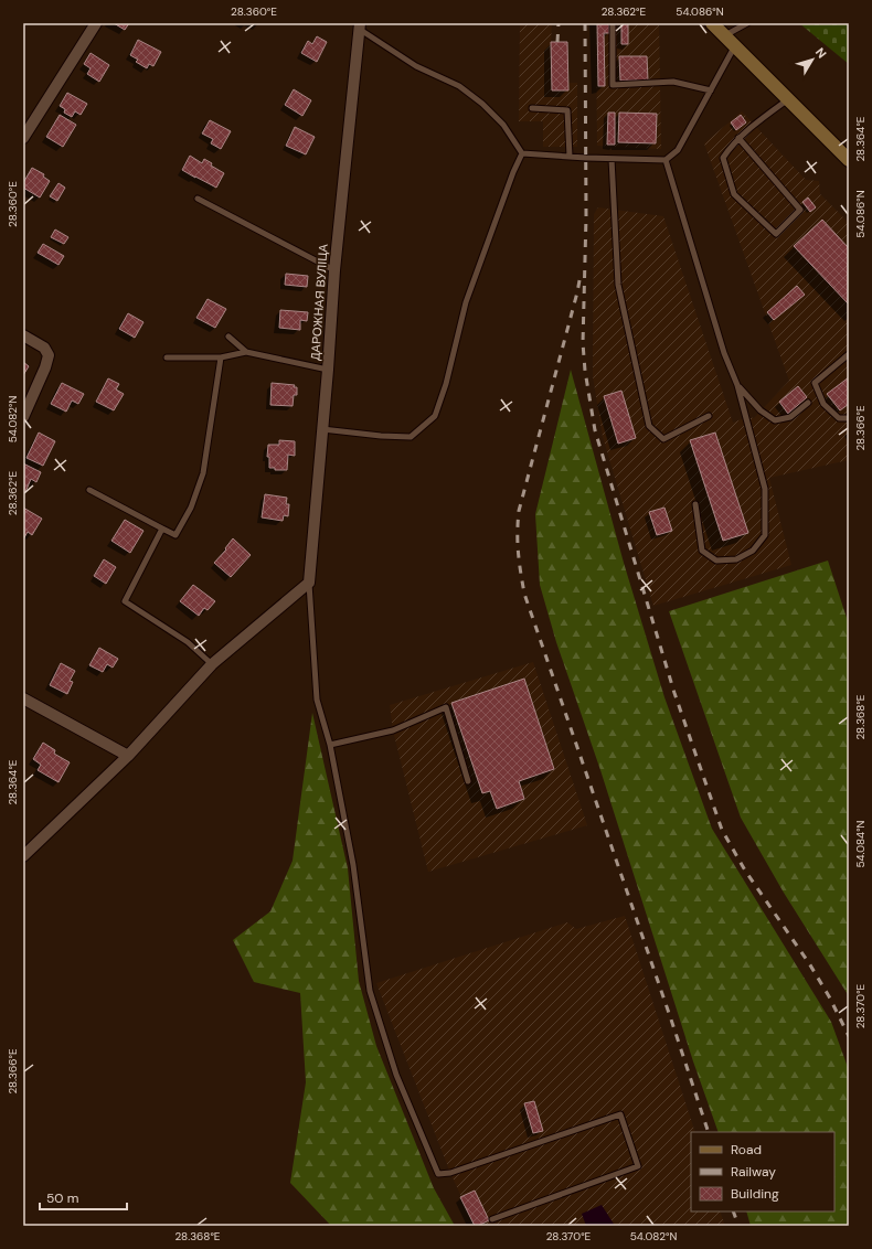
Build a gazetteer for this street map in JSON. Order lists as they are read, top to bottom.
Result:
{
  "streets": {
    "street": ["ДАРОЖНАЯ ВУЛІЦА"]
  },
  "legend": ["Road", "Railway", "Building"],
  "scale_bar": "50 m",
  "north": "top right",
  "coordinates": [
    "28.360°E",
    "28.362°E",
    "54.086°N",
    "28.364°E",
    "54.082°N",
    "28.366°E",
    "28.368°E",
    "54.084°N",
    "28.370°E"
  ]
}
